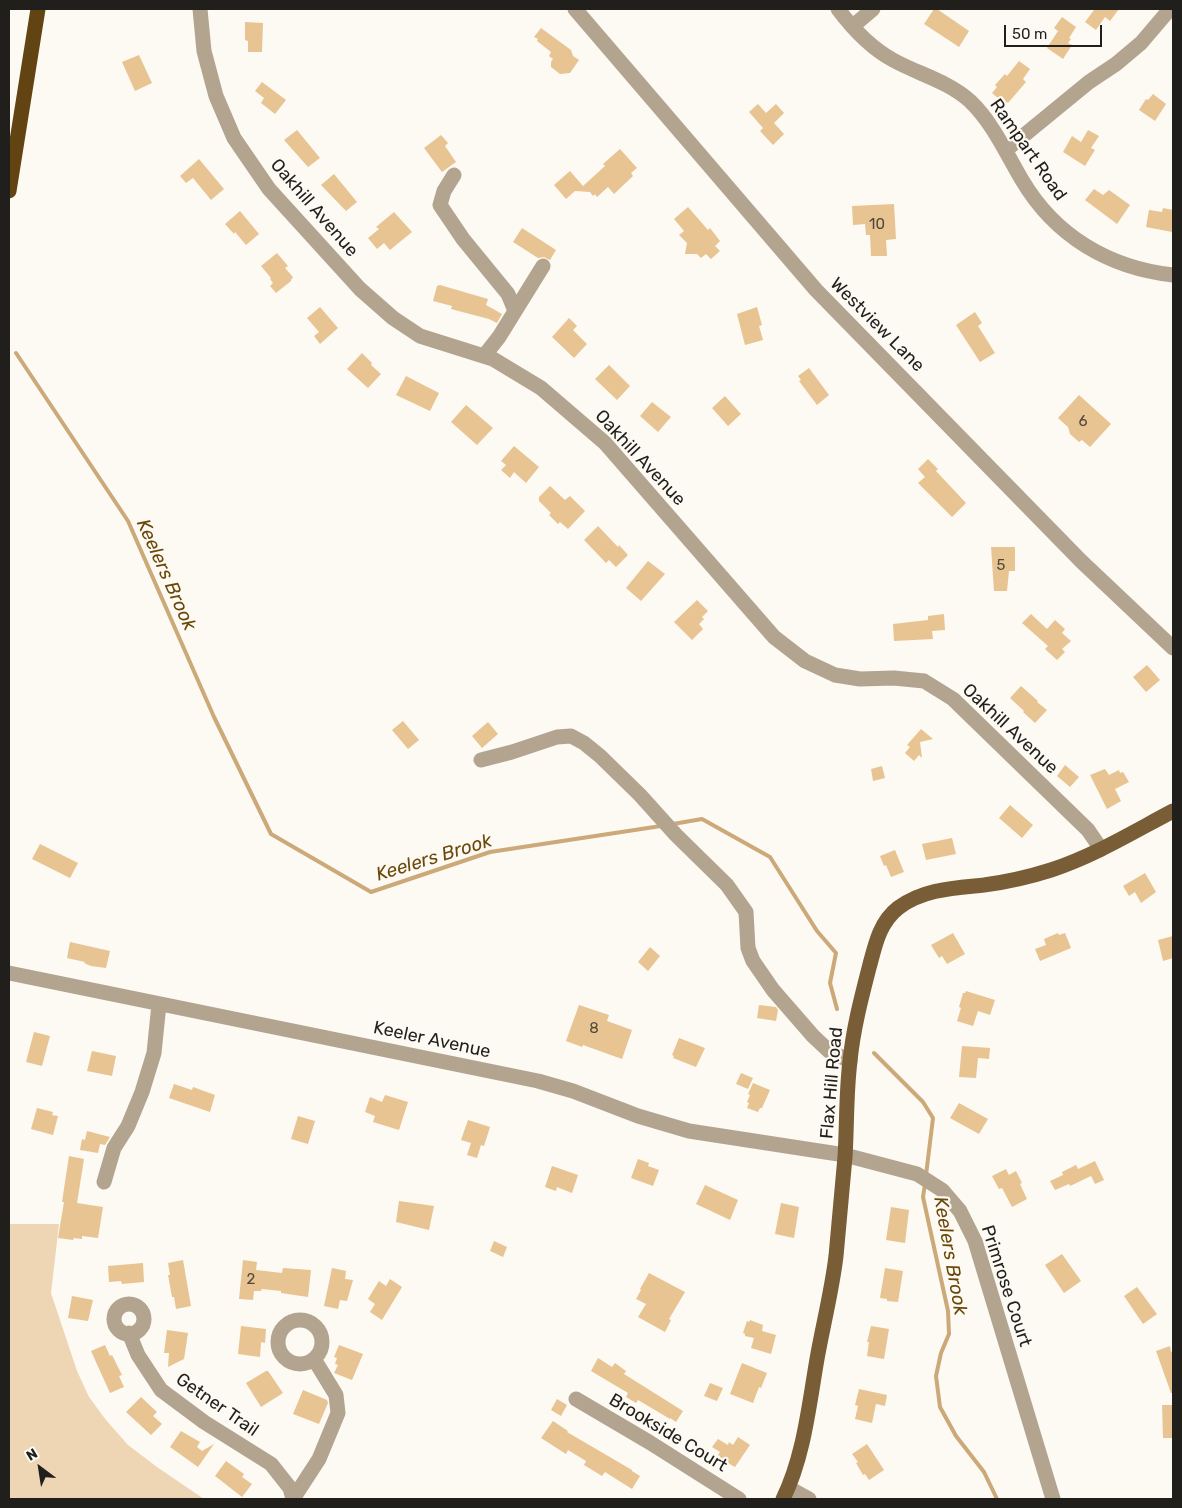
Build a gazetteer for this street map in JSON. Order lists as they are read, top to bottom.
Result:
{
  "streets": {
    "main road": ["Flax Hill Road"],
    "street": [
      "Rampart Road",
      "Oakhill Avenue",
      "Westview Lane",
      "Keeler Avenue",
      "Primrose Court",
      "Getner Trail",
      "Brookside Court"
    ]
  },
  "crossings": [
    ["Oakhill Avenue", "Flax Hill Road"],
    ["Keeler Avenue", "Flax Hill Road"],
    ["Keeler Avenue", "Primrose Court"],
    ["Flax Hill Road", "Primrose Court"]
  ],
  "water": ["Keelers Brook"],
  "house_numbers": [
    "10",
    "6",
    "5",
    "8",
    "2"
  ],
  "scale_bar": "50 m",
  "north": "top left"
}
